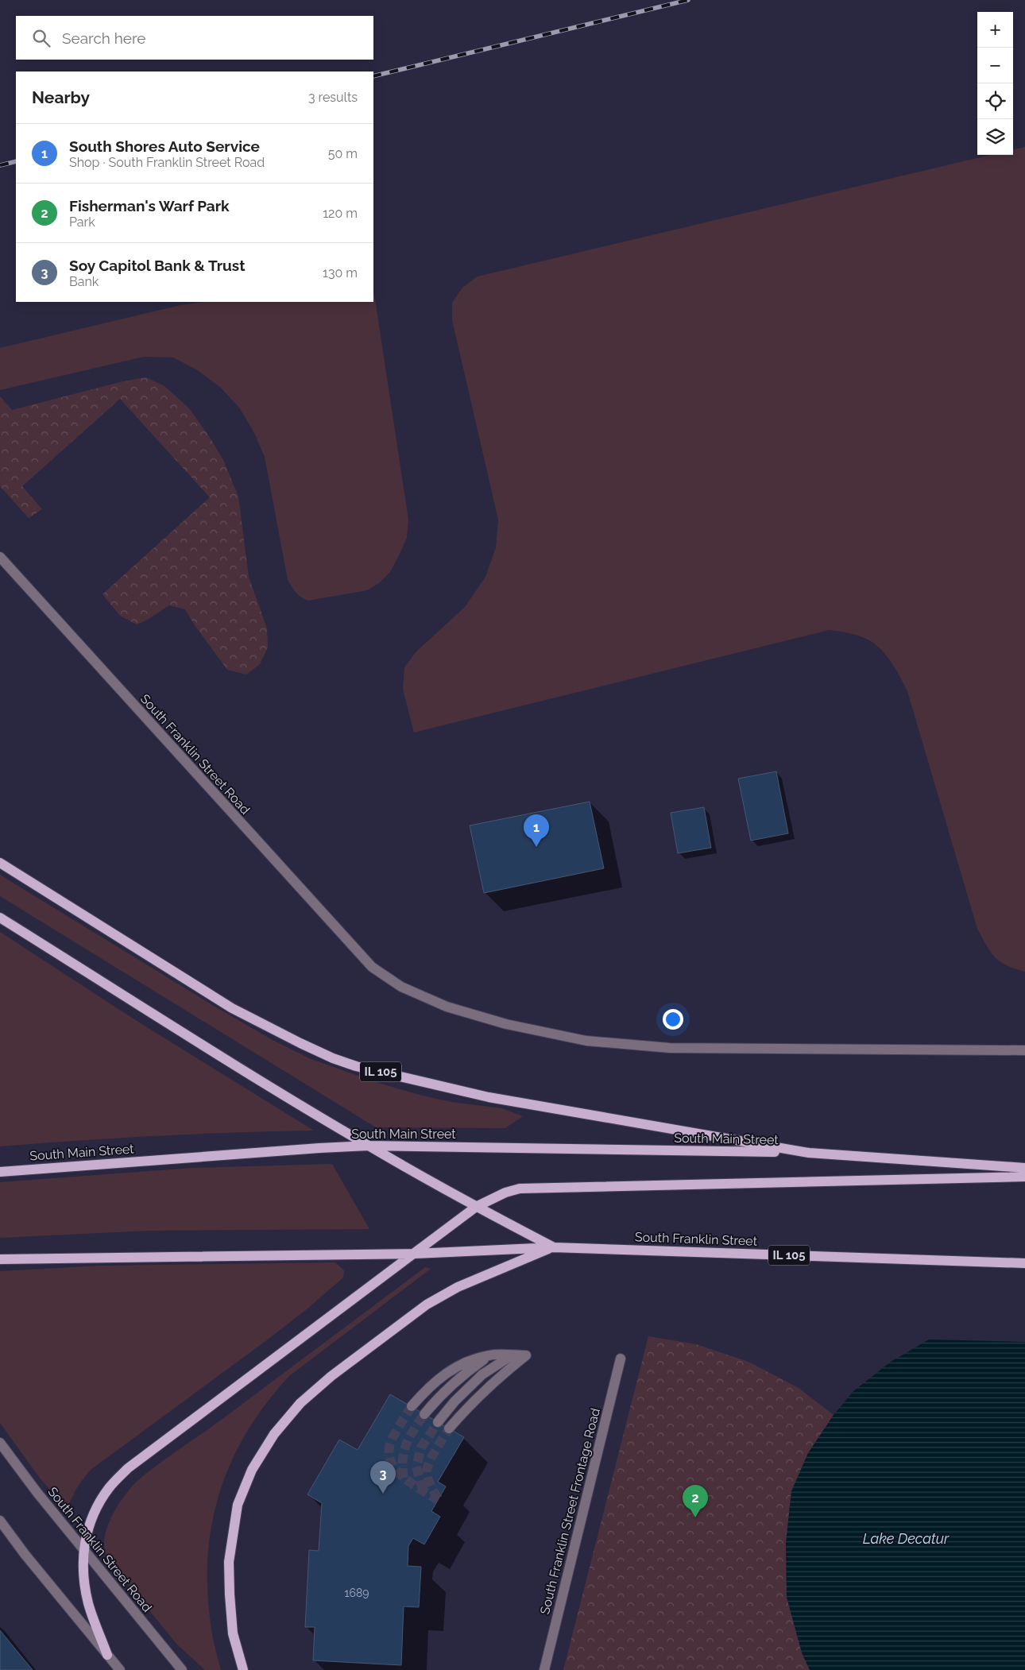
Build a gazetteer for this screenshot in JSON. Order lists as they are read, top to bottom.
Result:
{
  "streets": {
    "main road": ["IL 105", "South Main Street", "South Franklin Street"],
    "street": ["South Franklin Street Road", "South Franklin Street Frontage Road"]
  },
  "crossings": [
    ["IL 105", "South Main Street"],
    ["IL 105", "South Franklin Street"]
  ],
  "water": ["Lake Decatur"],
  "house_numbers": ["1689"],
  "page": {
    "map_buttons": ["+", "−"],
    "search": "Search here",
    "heading": ["Nearby", "3 results"],
    "list": [
      {
        "mark": "1",
        "name": "South Shores Auto Service",
        "note": "Shop · South Franklin Street Road",
        "value": "50 m"
      },
      {
        "mark": "2",
        "name": "Fisherman's Warf Park",
        "note": "Park",
        "value": "120 m"
      },
      {
        "mark": "3",
        "name": "Soy Capitol Bank & Trust",
        "note": "Bank",
        "value": "130 m"
      }
    ],
    "pins": ["1", "3", "2"]
  }
}
